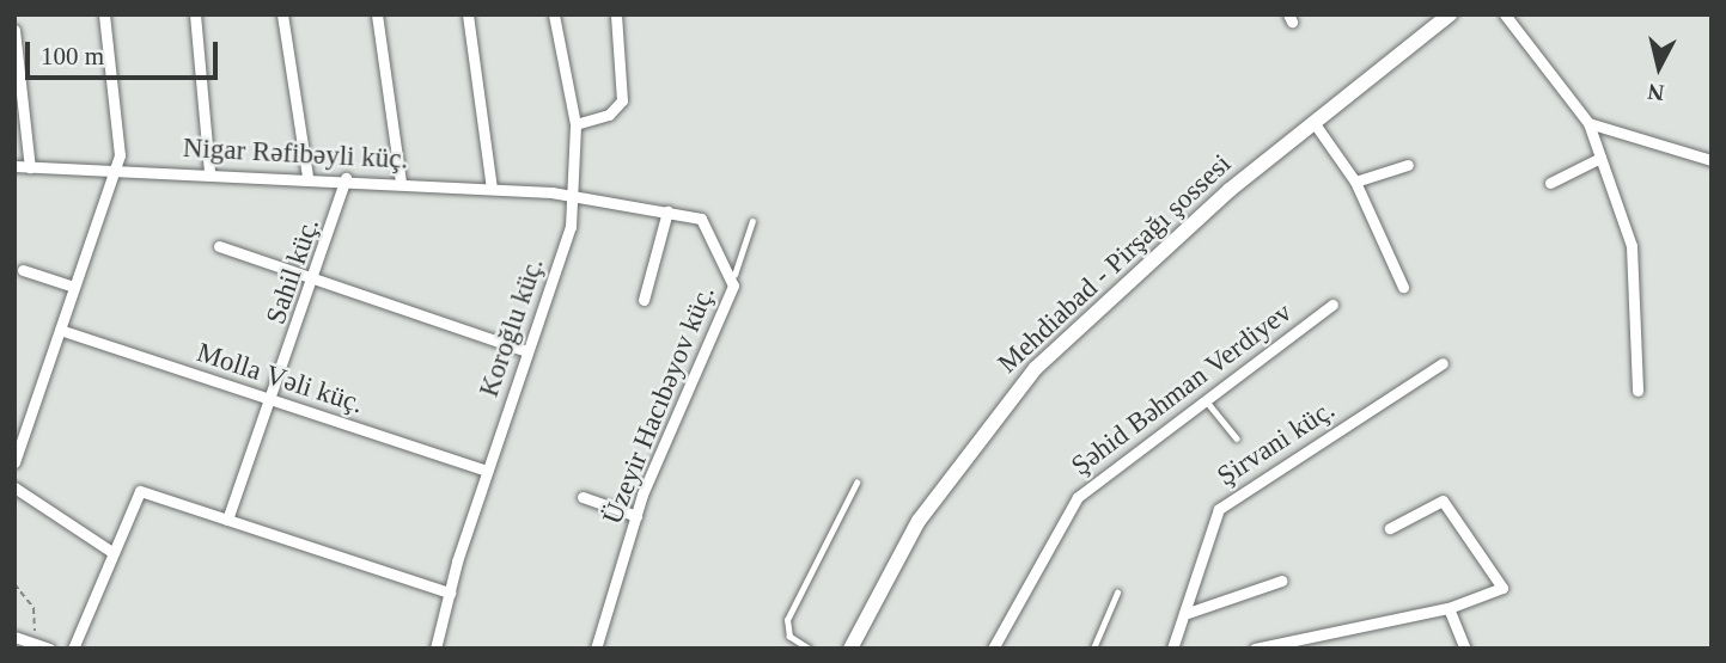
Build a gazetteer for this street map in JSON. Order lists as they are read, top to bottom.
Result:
{
  "streets": {
    "main road": ["Mehdiabad - Pirşağı şossesi"],
    "street": [
      "Nigar Rəfibəyli küç.",
      "Sahil küç.",
      "Koroğlu küç.",
      "Molla Vəli küç.",
      "Şəhid Bəhman Verdiyev",
      "Üzeyir Hacıbəyov küç.",
      "Şirvani küç."
    ]
  },
  "crossings": [
    ["Nigar Rəfibəyli küç.", "Sahil küç."],
    ["Nigar Rəfibəyli küç.", "Koroğlu küç."],
    ["Nigar Rəfibəyli küç.", "Üzeyir Hacıbəyov küç."],
    ["Sahil küç.", "Molla Vəli küç."],
    ["Koroğlu küç.", "Molla Vəli küç."]
  ],
  "scale_bar": "100 m",
  "north": "bottom"
}
